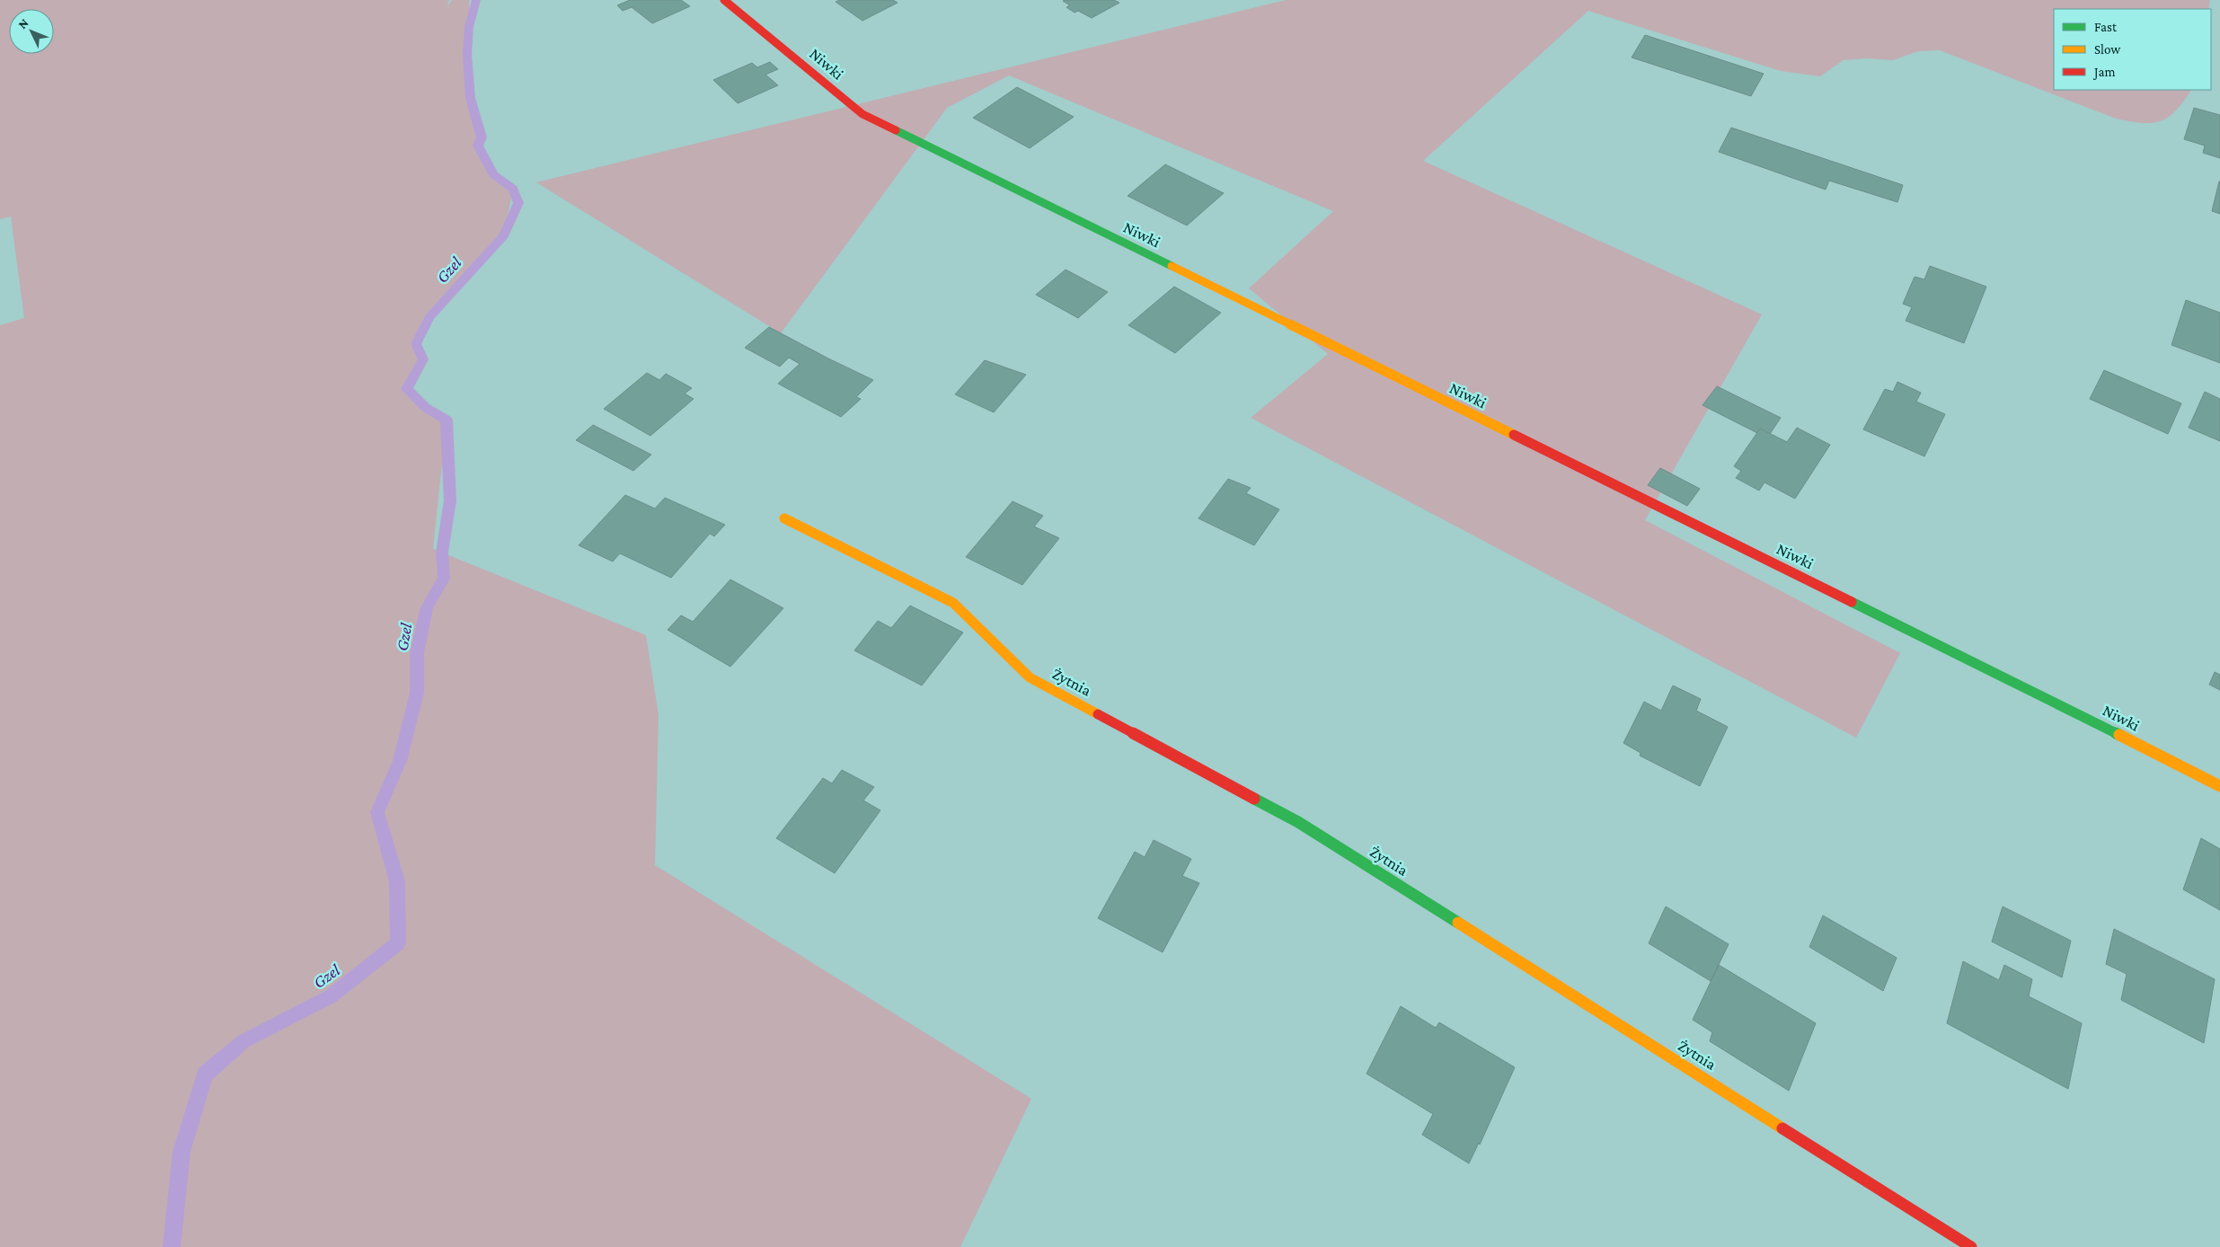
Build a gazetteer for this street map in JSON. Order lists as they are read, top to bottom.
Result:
{
  "streets": {
    "street": ["Niwki", "Żytnia"]
  },
  "water": ["Gzel"],
  "legend": ["Fast", "Slow", "Jam"],
  "north": "top left"
}
